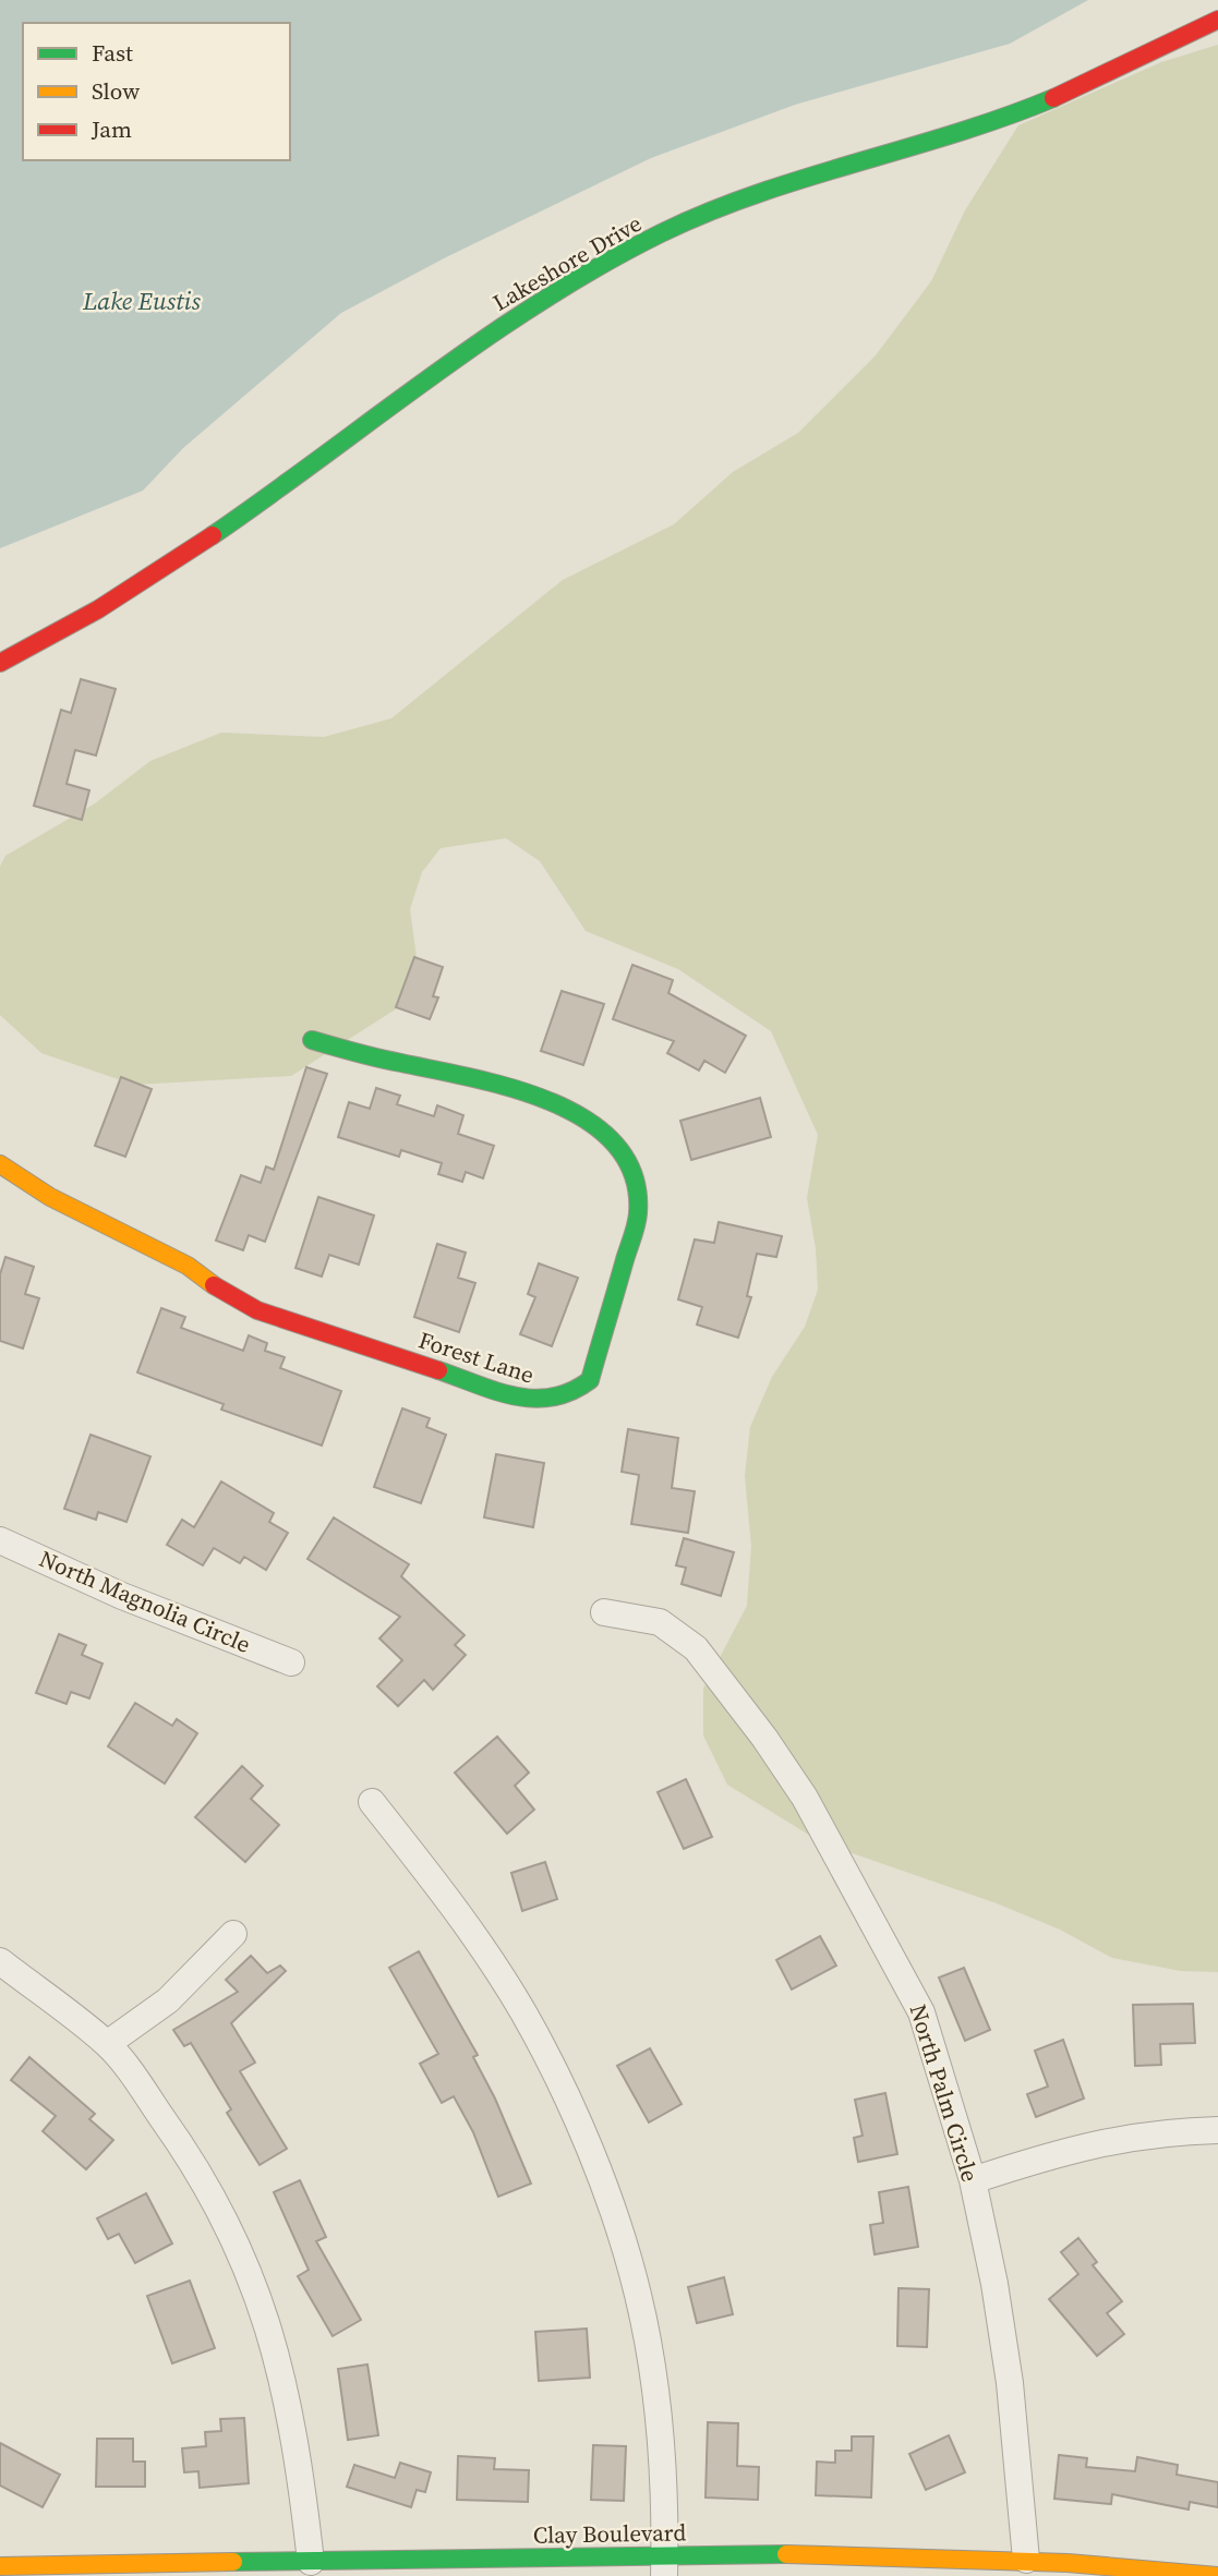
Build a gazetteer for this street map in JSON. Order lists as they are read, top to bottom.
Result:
{
  "streets": {
    "street": [
      "Lakeshore Drive",
      "Forest Lane",
      "North Magnolia Circle",
      "North Palm Circle",
      "Clay Boulevard"
    ]
  },
  "crossings": [
    ["North Palm Circle", "Clay Boulevard"]
  ],
  "water": ["Lake Eustis"],
  "legend": ["Fast", "Slow", "Jam"]
}
